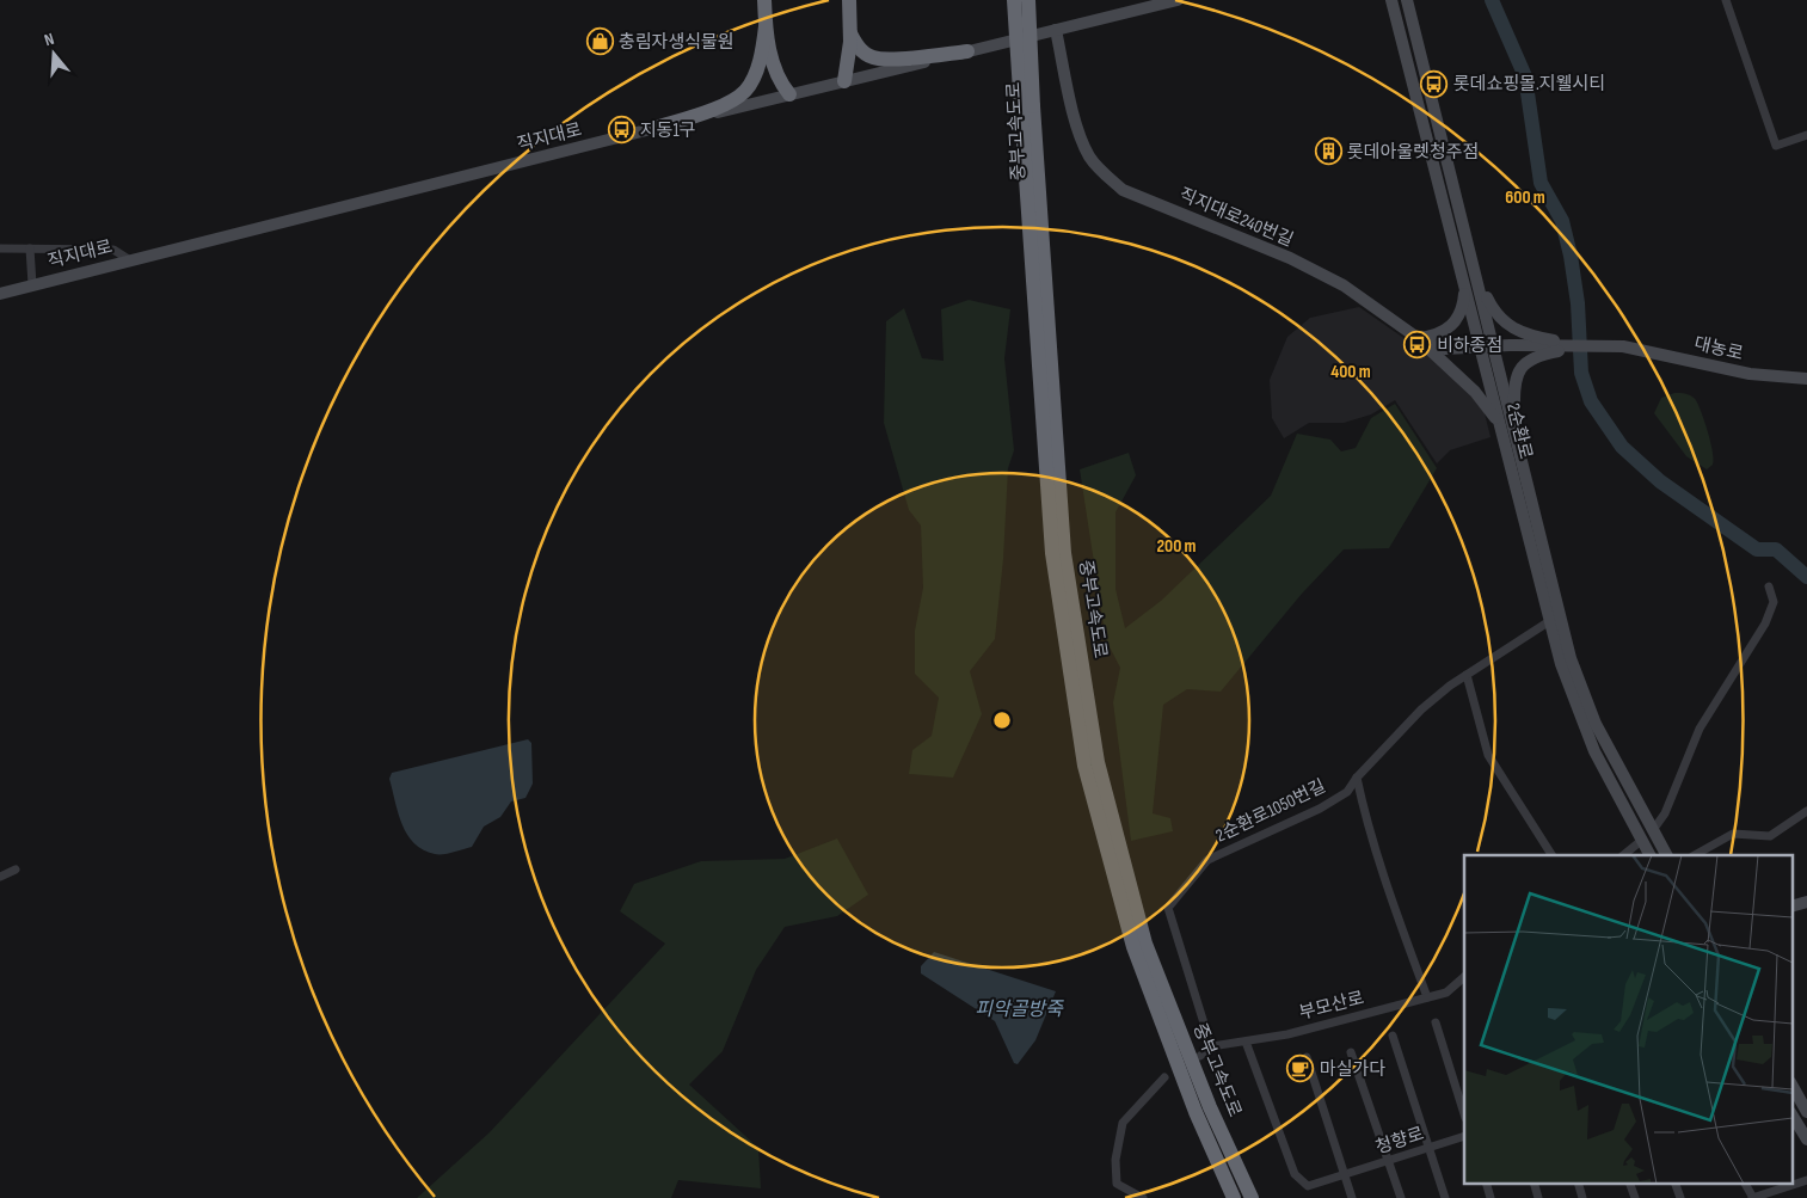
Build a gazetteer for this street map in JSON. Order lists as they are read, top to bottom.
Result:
{
  "streets": {
    "highway": ["중부고속도로"],
    "main road": [
      "직지대로",
      "직지대로240번길",
      "대농로",
      "2순환로"
    ],
    "street": ["2순환로1050번길", "부모산로", "청향로"]
  },
  "crossings": [
    ["직지대로", "직지대로240번길"],
    ["직지대로240번길", "2순환로"],
    ["2순환로", "2순환로1050번길"],
    ["2순환로1050번길", "부모산로"],
    ["부모산로", "청향로"]
  ],
  "water": ["피악골방죽"],
  "places": {
    "shop": ["충림자생식물원"],
    "bus stop": ["롯데쇼핑몰.지웰시티", "지동1구", "비하종점"],
    "building": ["롯데아울렛청주점"],
    "cafe": ["마실가다"]
  },
  "north": "top",
  "rings": ["600 m", "400 m", "200 m"]
}
